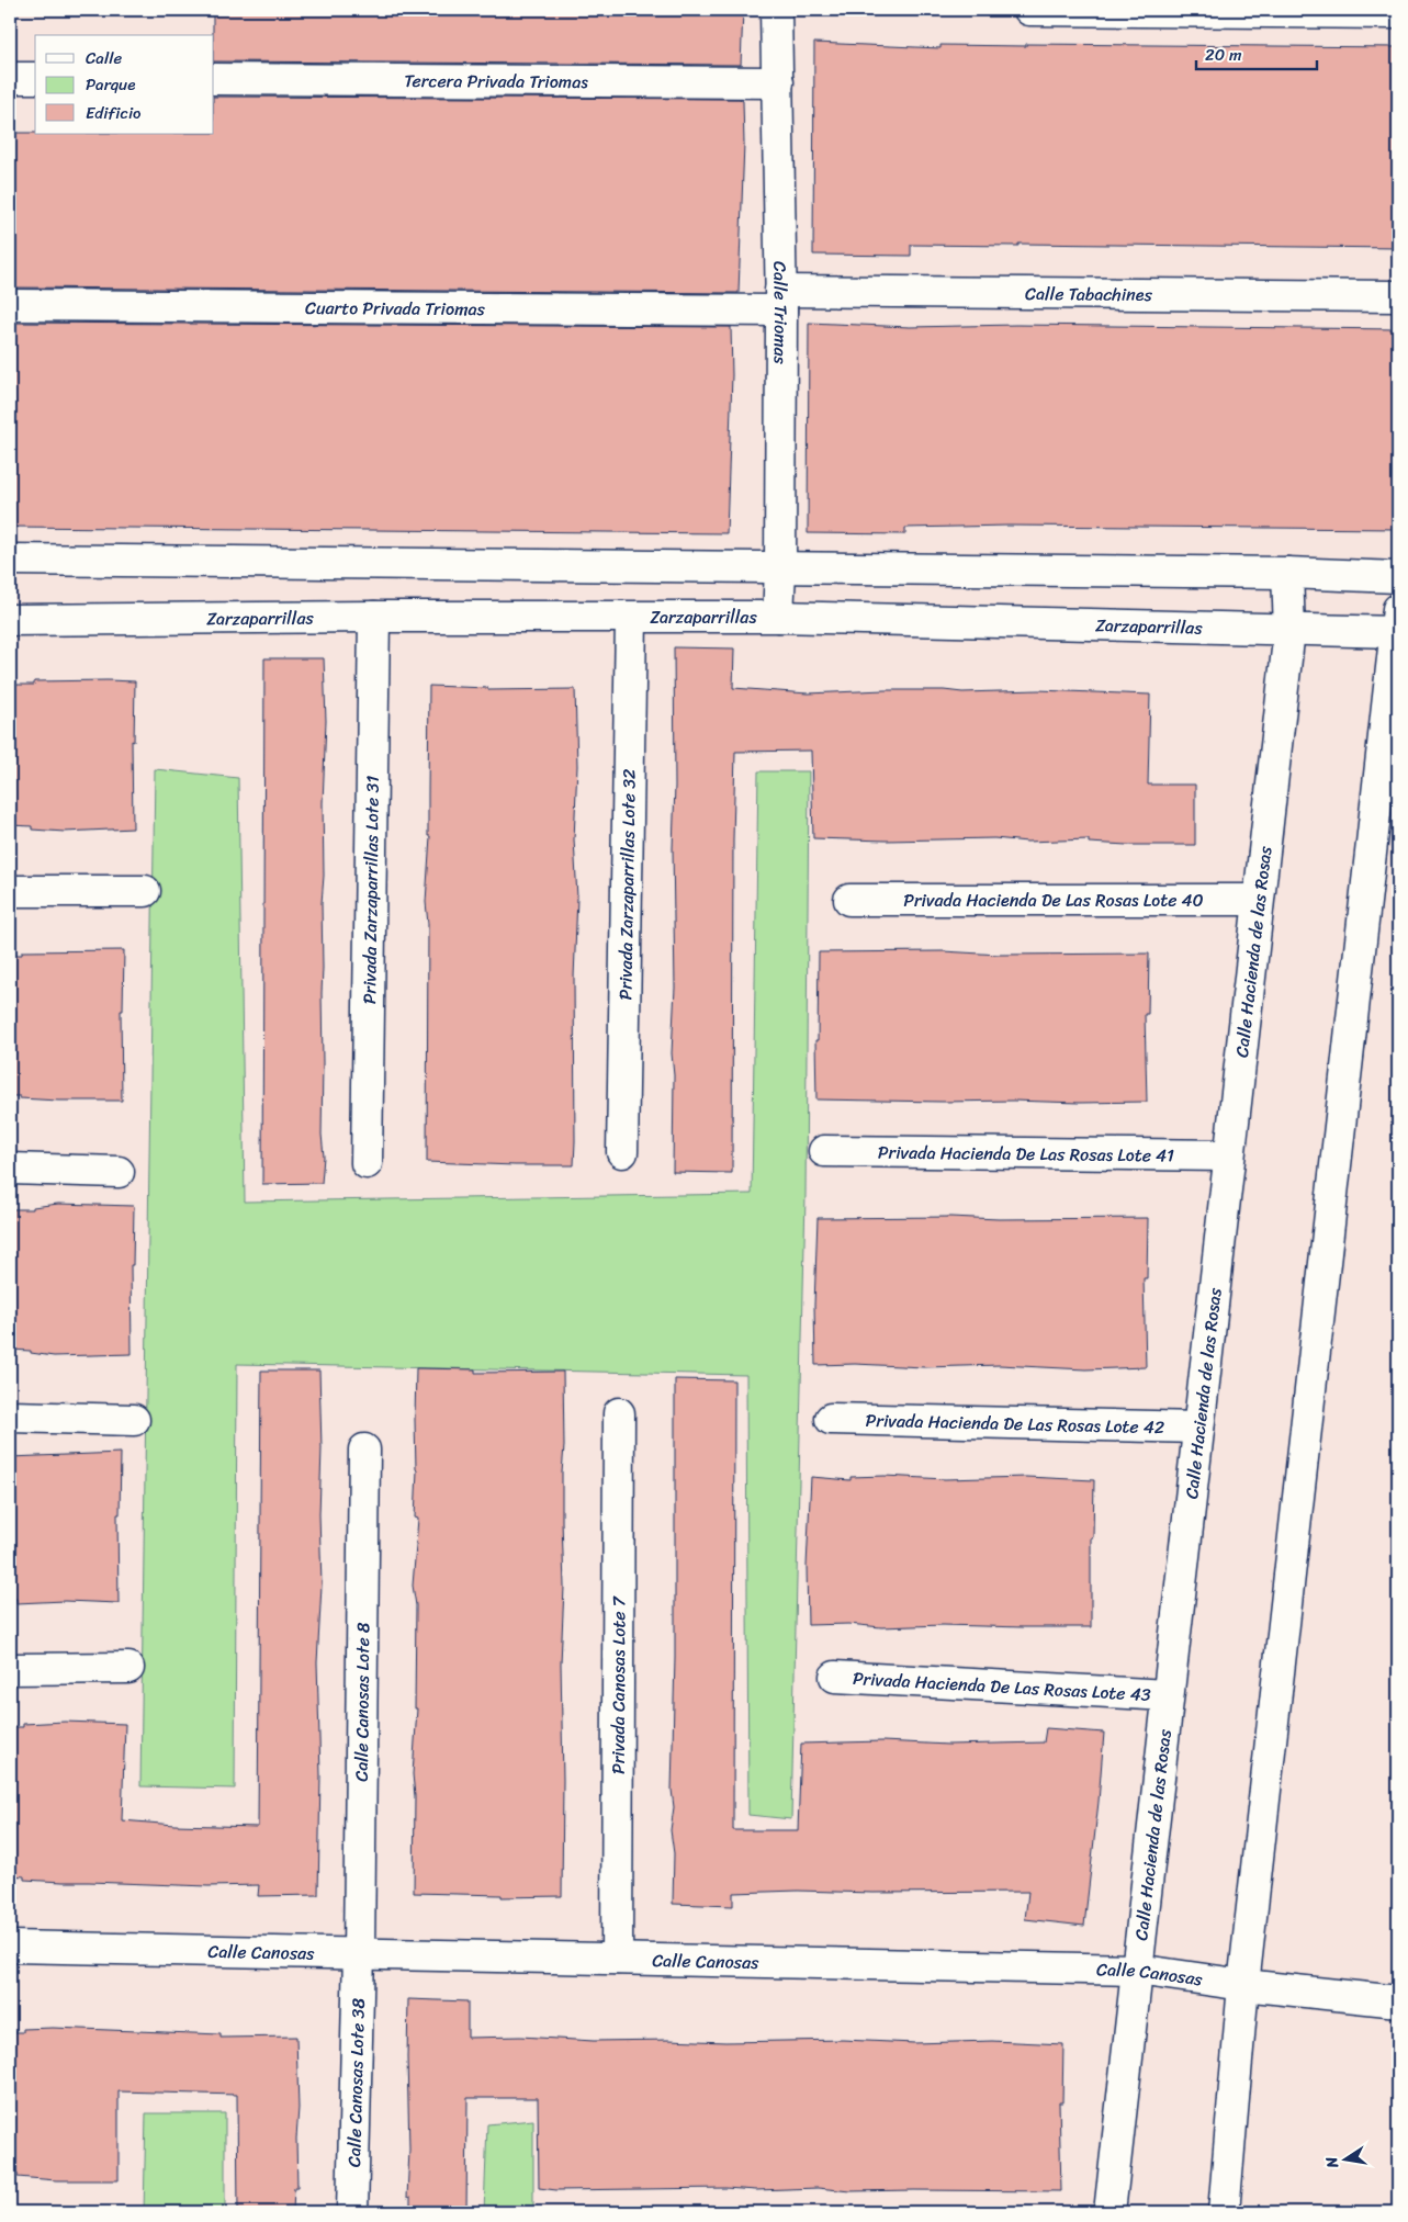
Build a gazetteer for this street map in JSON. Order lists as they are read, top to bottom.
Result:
{
  "streets": {
    "street": [
      "Tercera Privada Triomas",
      "Calle Tabachines",
      "Cuarto Privada Triomas",
      "Calle Triomas",
      "Zarzaparrillas",
      "Privada Zarzaparrillas Lote 32",
      "Privada Zarzaparrillas Lote 31",
      "Privada Hacienda De Las Rosas Lote 40",
      "Calle Hacienda de las Rosas",
      "Privada Hacienda De Las Rosas Lote 41",
      "Privada Hacienda De Las Rosas Lote 42",
      "Privada Canosas Lote 7",
      "Privada Hacienda De Las Rosas Lote 43",
      "Calle Canosas Lote 8",
      "Calle Canosas",
      "Calle Canosas Lote 38"
    ]
  },
  "crossings": [
    ["Tercera Privada Triomas", "Calle Triomas"],
    ["Calle Tabachines", "Cuarto Privada Triomas"],
    ["Calle Tabachines", "Calle Triomas"],
    ["Cuarto Privada Triomas", "Calle Triomas"],
    ["Calle Triomas", "Zarzaparrillas"],
    ["Zarzaparrillas", "Privada Zarzaparrillas Lote 32"],
    ["Zarzaparrillas", "Privada Zarzaparrillas Lote 31"],
    ["Zarzaparrillas", "Calle Hacienda de las Rosas"],
    ["Privada Hacienda De Las Rosas Lote 40", "Calle Hacienda de las Rosas"],
    ["Calle Hacienda de las Rosas", "Privada Hacienda De Las Rosas Lote 41"],
    ["Calle Hacienda de las Rosas", "Privada Hacienda De Las Rosas Lote 42"],
    ["Calle Hacienda de las Rosas", "Privada Hacienda De Las Rosas Lote 43"],
    ["Calle Hacienda de las Rosas", "Calle Canosas"],
    ["Privada Canosas Lote 7", "Calle Canosas"],
    ["Calle Canosas Lote 8", "Calle Canosas"],
    ["Calle Canosas Lote 8", "Calle Canosas Lote 38"],
    ["Calle Canosas", "Calle Canosas Lote 38"]
  ],
  "legend": ["Calle", "Parque", "Edificio"],
  "scale_bar": "20 m",
  "north": "left"
}
